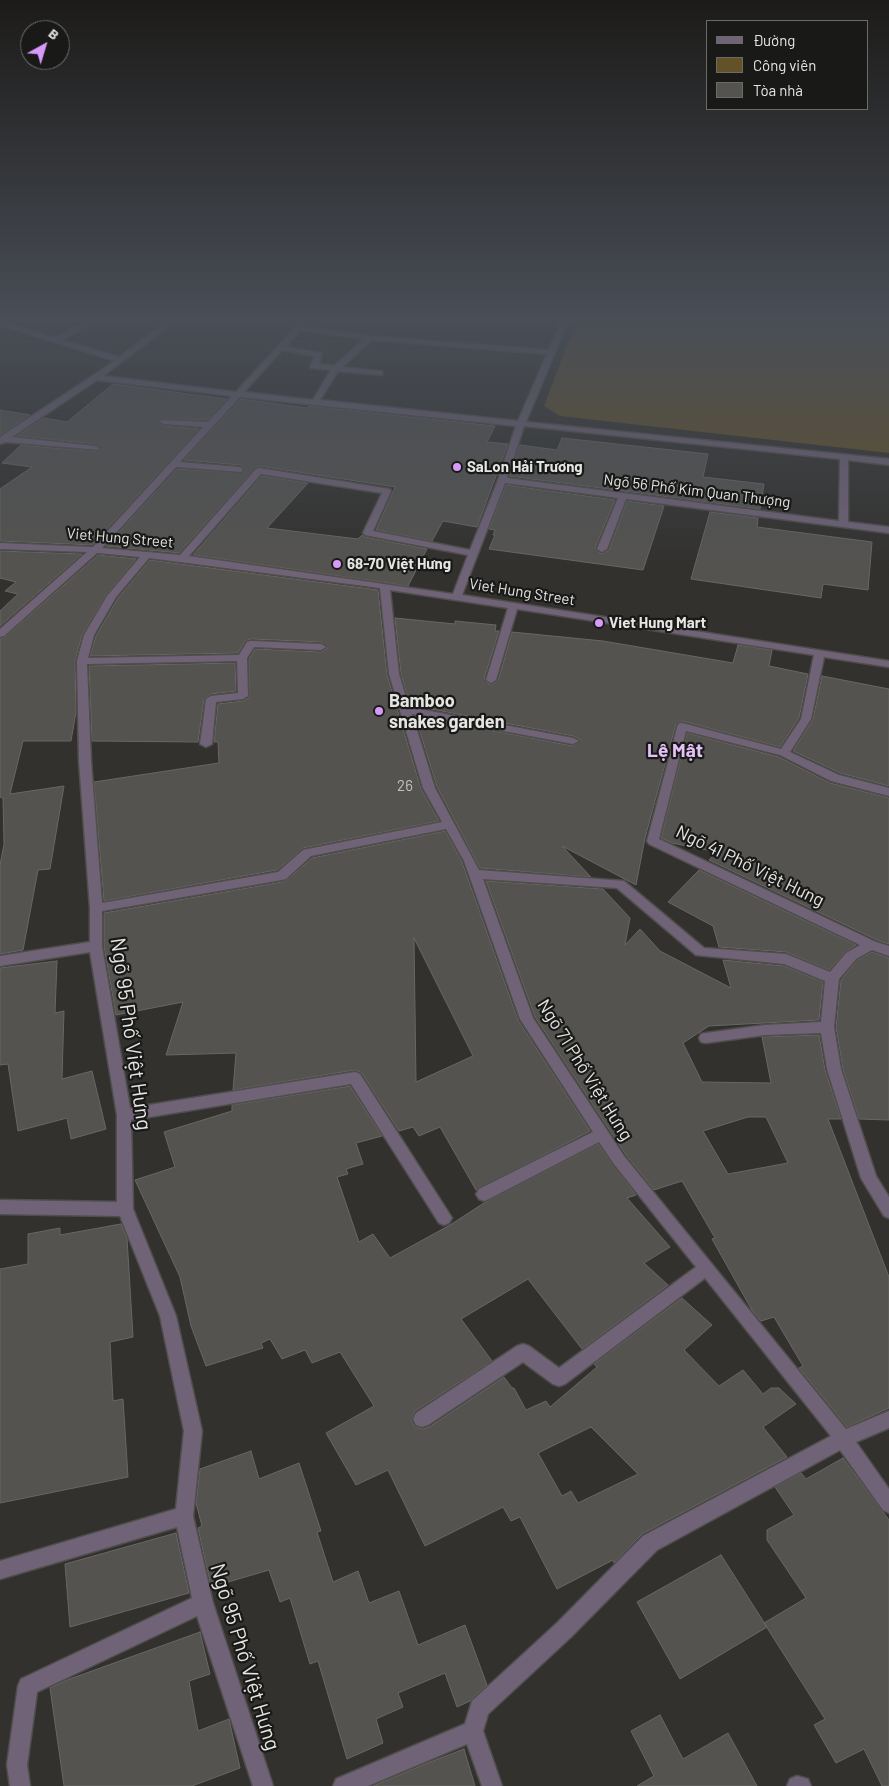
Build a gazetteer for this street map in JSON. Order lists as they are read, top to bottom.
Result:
{
  "streets": {
    "street": [
      "Ngõ 56 Phố Kim Quan Thượng",
      "Viet Hung Street",
      "Ngõ 41 Phố Việt Hưng",
      "Ngõ 95 Phố Việt Hưng",
      "Ngõ 71 Phố Việt Hưng"
    ]
  },
  "crossings": [
    ["Viet Hung Street", "Ngõ 95 Phố Việt Hưng"],
    ["Viet Hung Street", "Ngõ 71 Phố Việt Hưng"]
  ],
  "districts": ["Lệ Mật"],
  "places": [
    "SaLon Hải Trương",
    "68-70 Việt Hưng",
    "Viet Hung Mart",
    "Bamboo snakes garden"
  ],
  "house_numbers": ["26"],
  "legend": ["Đường", "Công viên", "Tòa nhà"],
  "north": "top right"
}
